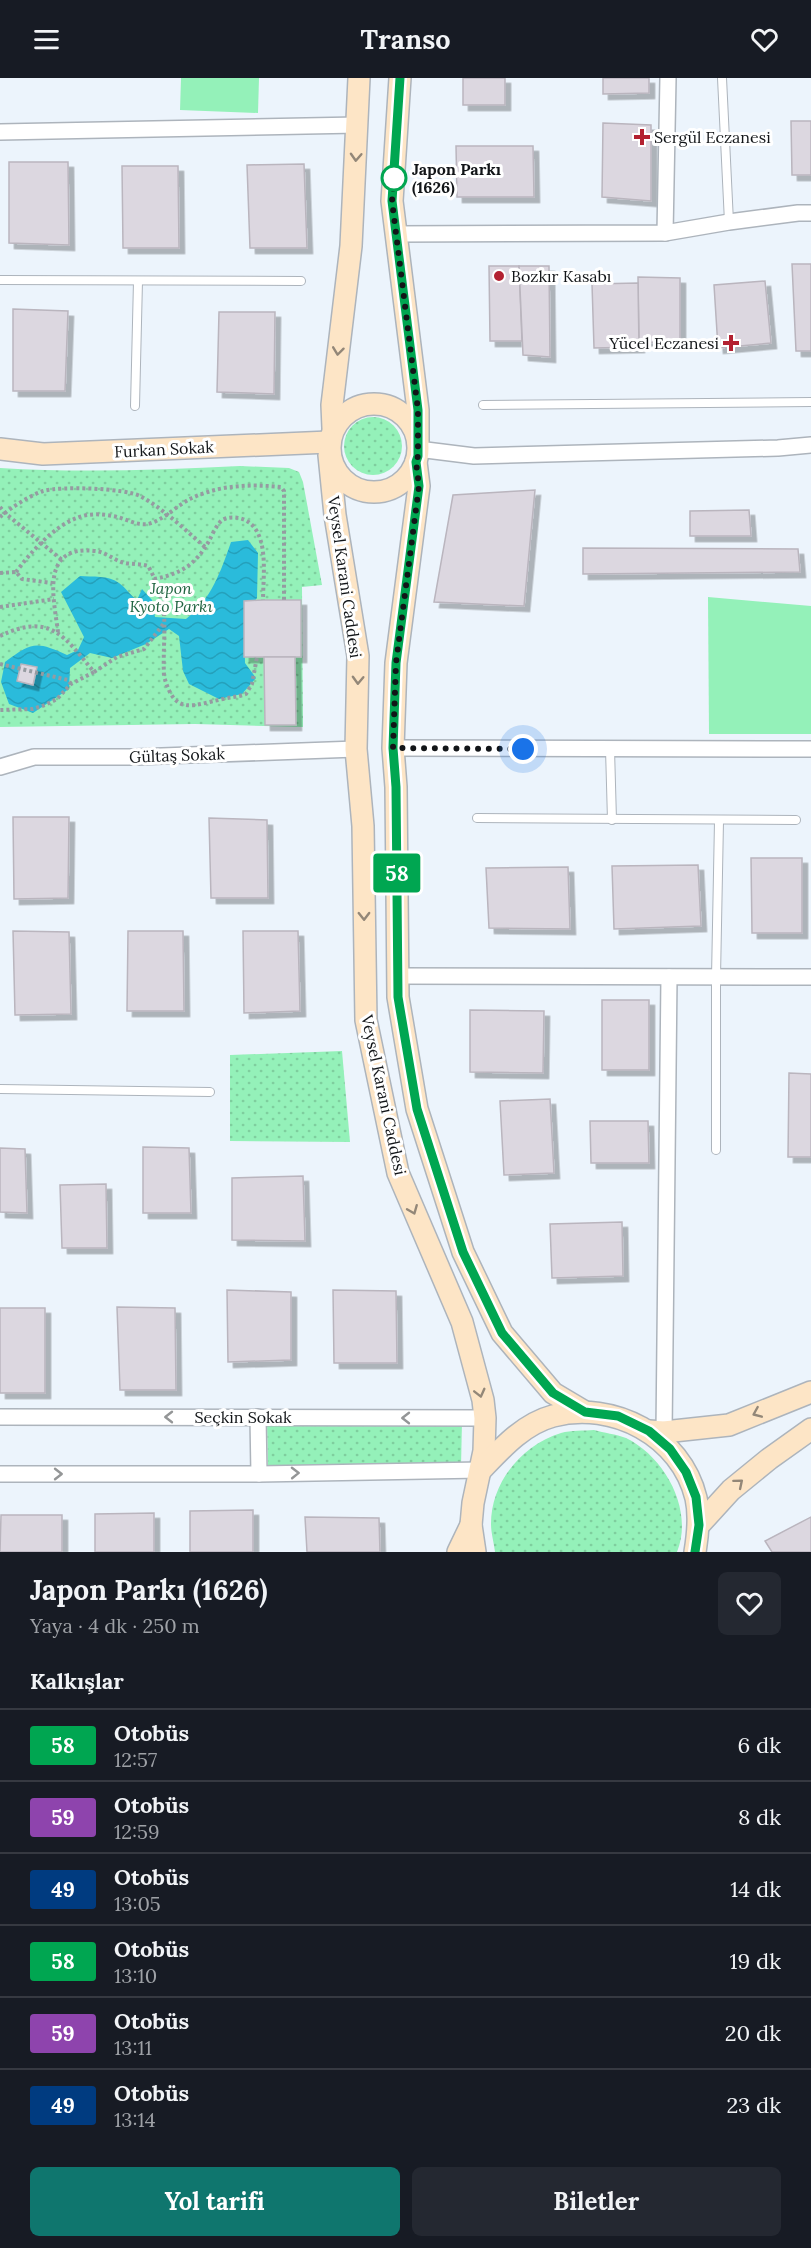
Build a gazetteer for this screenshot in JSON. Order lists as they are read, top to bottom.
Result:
{
  "streets": {
    "main road": ["Furkan Sokak", "Veysel Karani Caddesi"],
    "street": ["Gültaş Sokak", "Seçkin Sokak"]
  },
  "crossings": [
    ["Furkan Sokak", "Veysel Karani Caddesi"],
    ["Veysel Karani Caddesi", "Gültaş Sokak"],
    ["Veysel Karani Caddesi", "Seçkin Sokak"]
  ],
  "parks": ["Japon Kyoto Parkı"],
  "places": {
    "health": ["Sergül Eczanesi", "Yücel Eczanesi"],
    "other": ["Japon Parkı (1626)", "Bozkır Kasabı"]
  },
  "lines": ["bus line 58"],
  "page": {
    "header": "Transo",
    "on_map": "58",
    "heading": [
      ["Japon Parkı (1626)", "Yaya · 4 dk · 250 m"],
      "Kalkışlar"
    ],
    "list": [
      {
        "mark": "58",
        "name": "Otobüs",
        "note": "12:57",
        "value": "6 dk"
      },
      {
        "mark": "59",
        "name": "Otobüs",
        "note": "12:59",
        "value": "8 dk"
      },
      {
        "mark": "49",
        "name": "Otobüs",
        "note": "13:05",
        "value": "14 dk"
      },
      {
        "mark": "58",
        "name": "Otobüs",
        "note": "13:10",
        "value": "19 dk"
      },
      {
        "mark": "59",
        "name": "Otobüs",
        "note": "13:11",
        "value": "20 dk"
      },
      {
        "mark": "49",
        "name": "Otobüs",
        "note": "13:14",
        "value": "23 dk"
      }
    ],
    "buttons": ["Yol tarifi", "Biletler"]
  }
}
